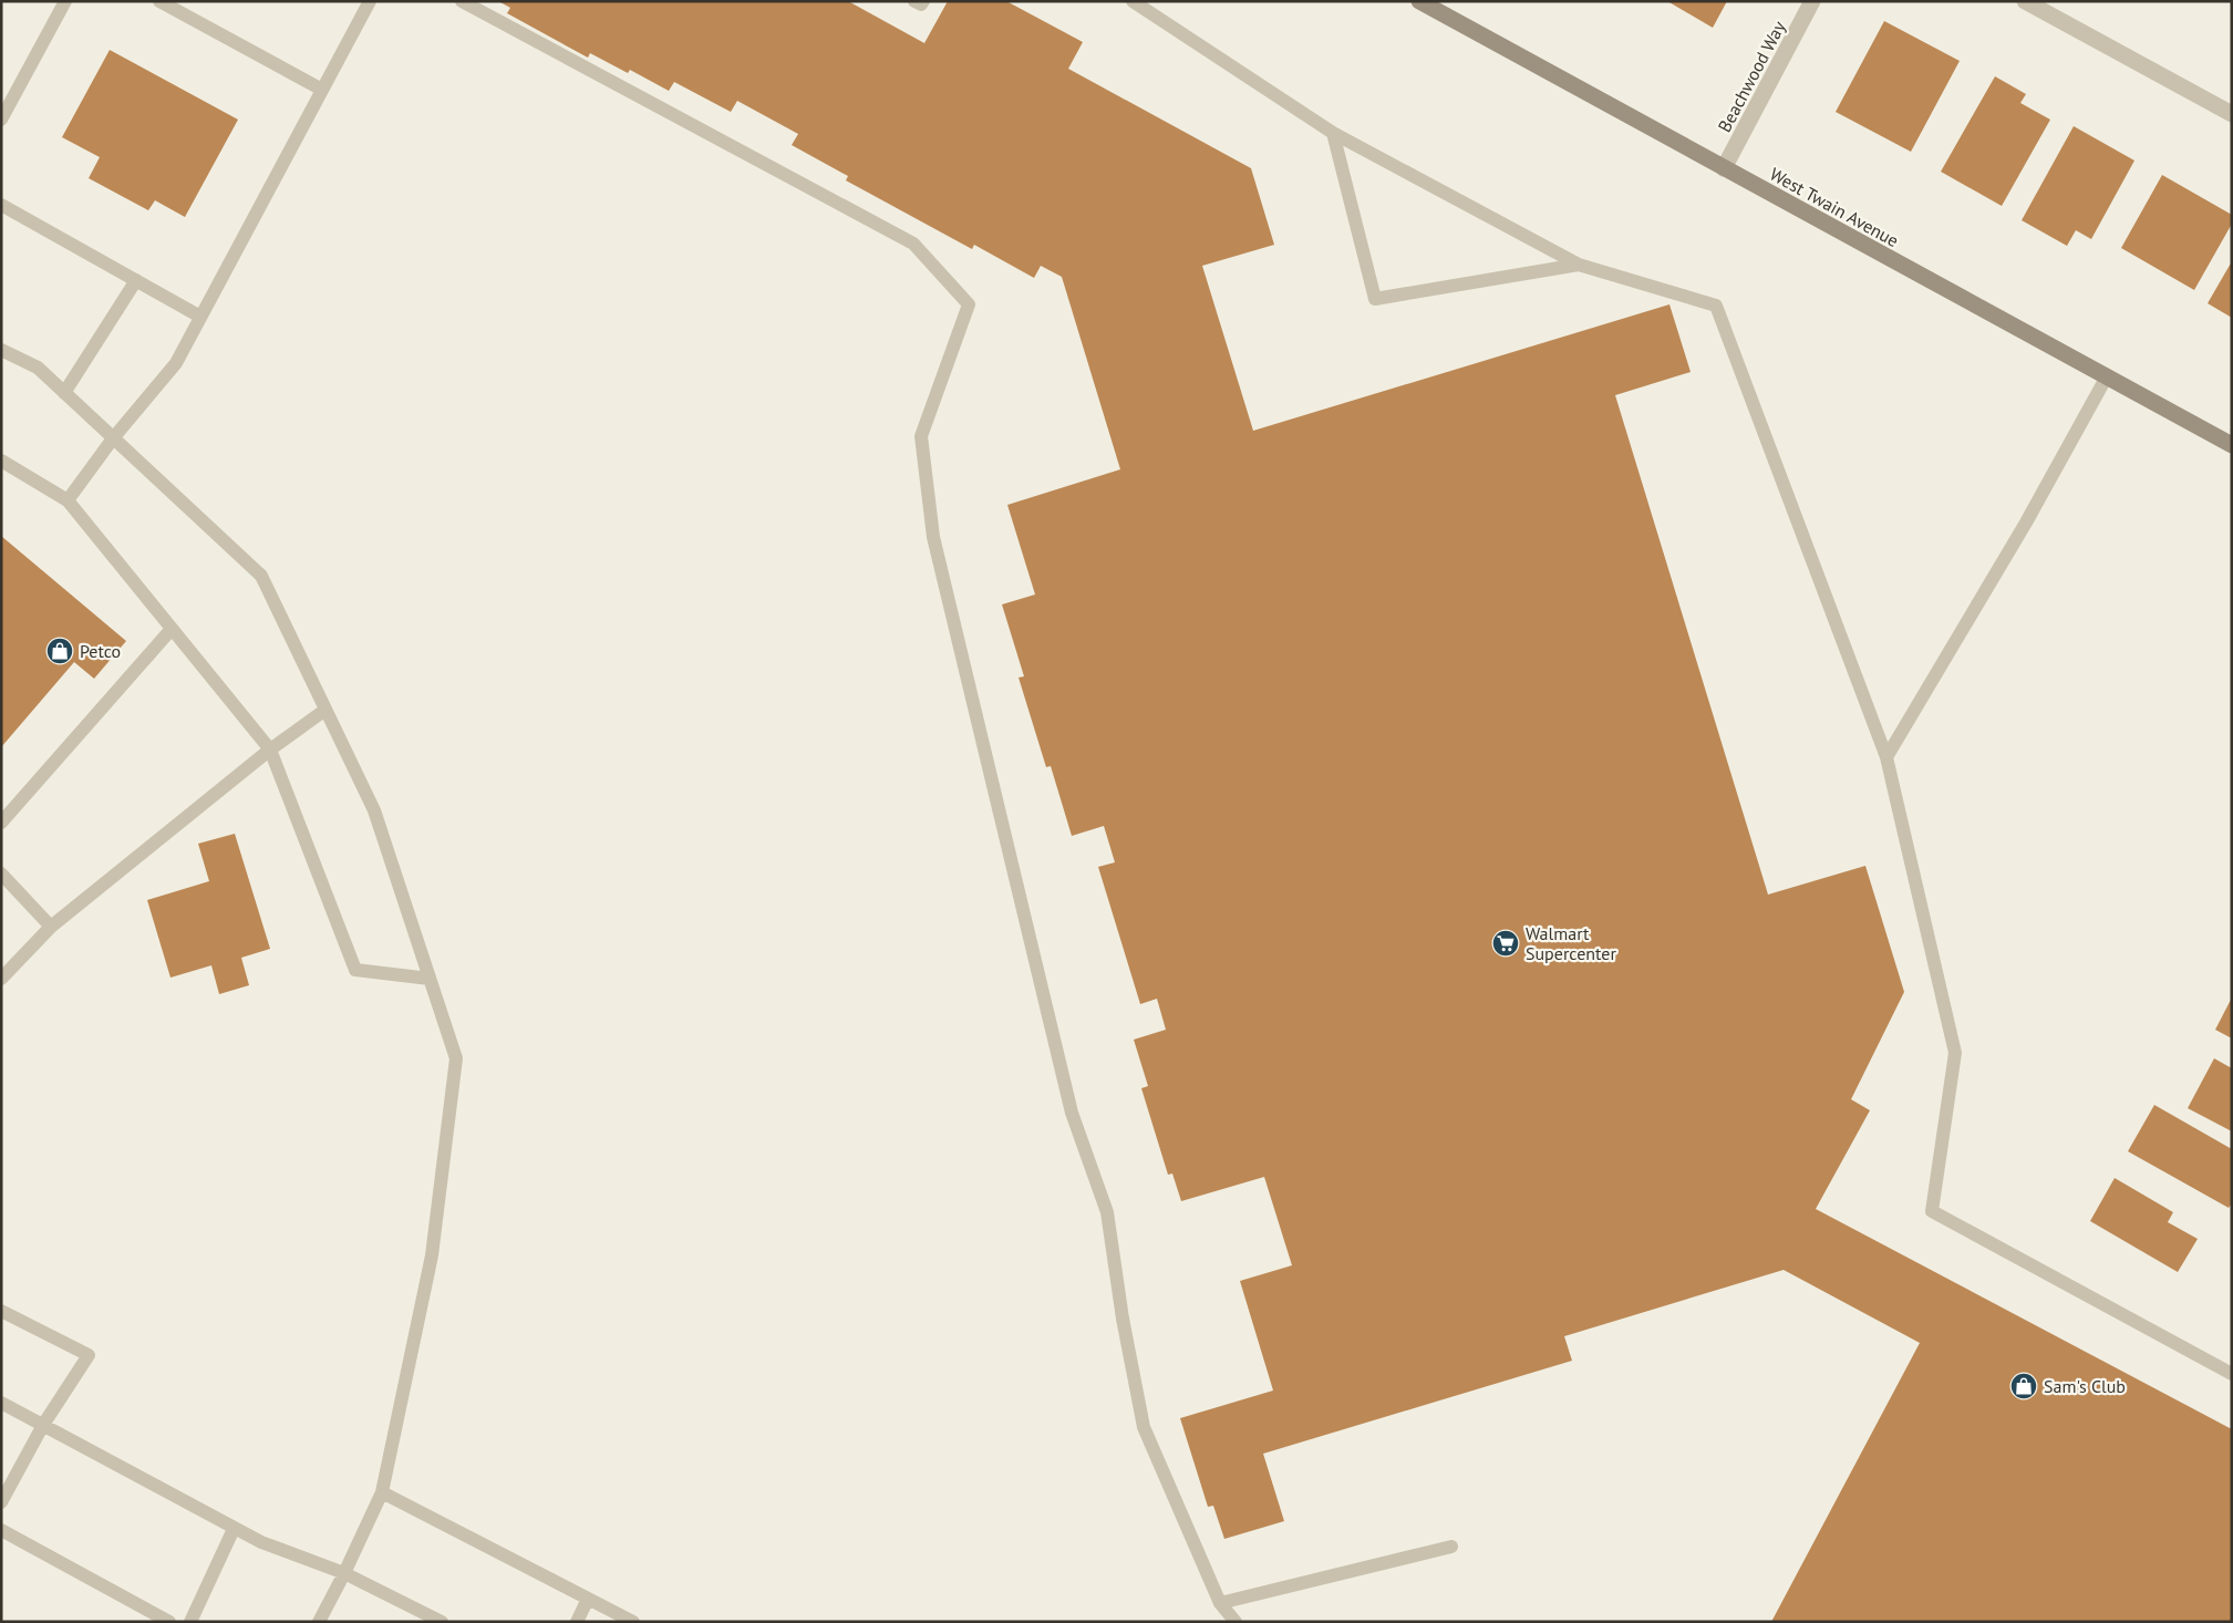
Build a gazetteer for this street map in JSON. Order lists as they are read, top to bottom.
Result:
{
  "streets": {
    "street": ["Beachwood Way", "West Twain Avenue"]
  },
  "crossings": [
    ["Beachwood Way", "West Twain Avenue"]
  ],
  "places": {
    "shop": ["Petco", "Sam's Club"],
    "supermarket": ["Walmart Supercenter"]
  }
}
